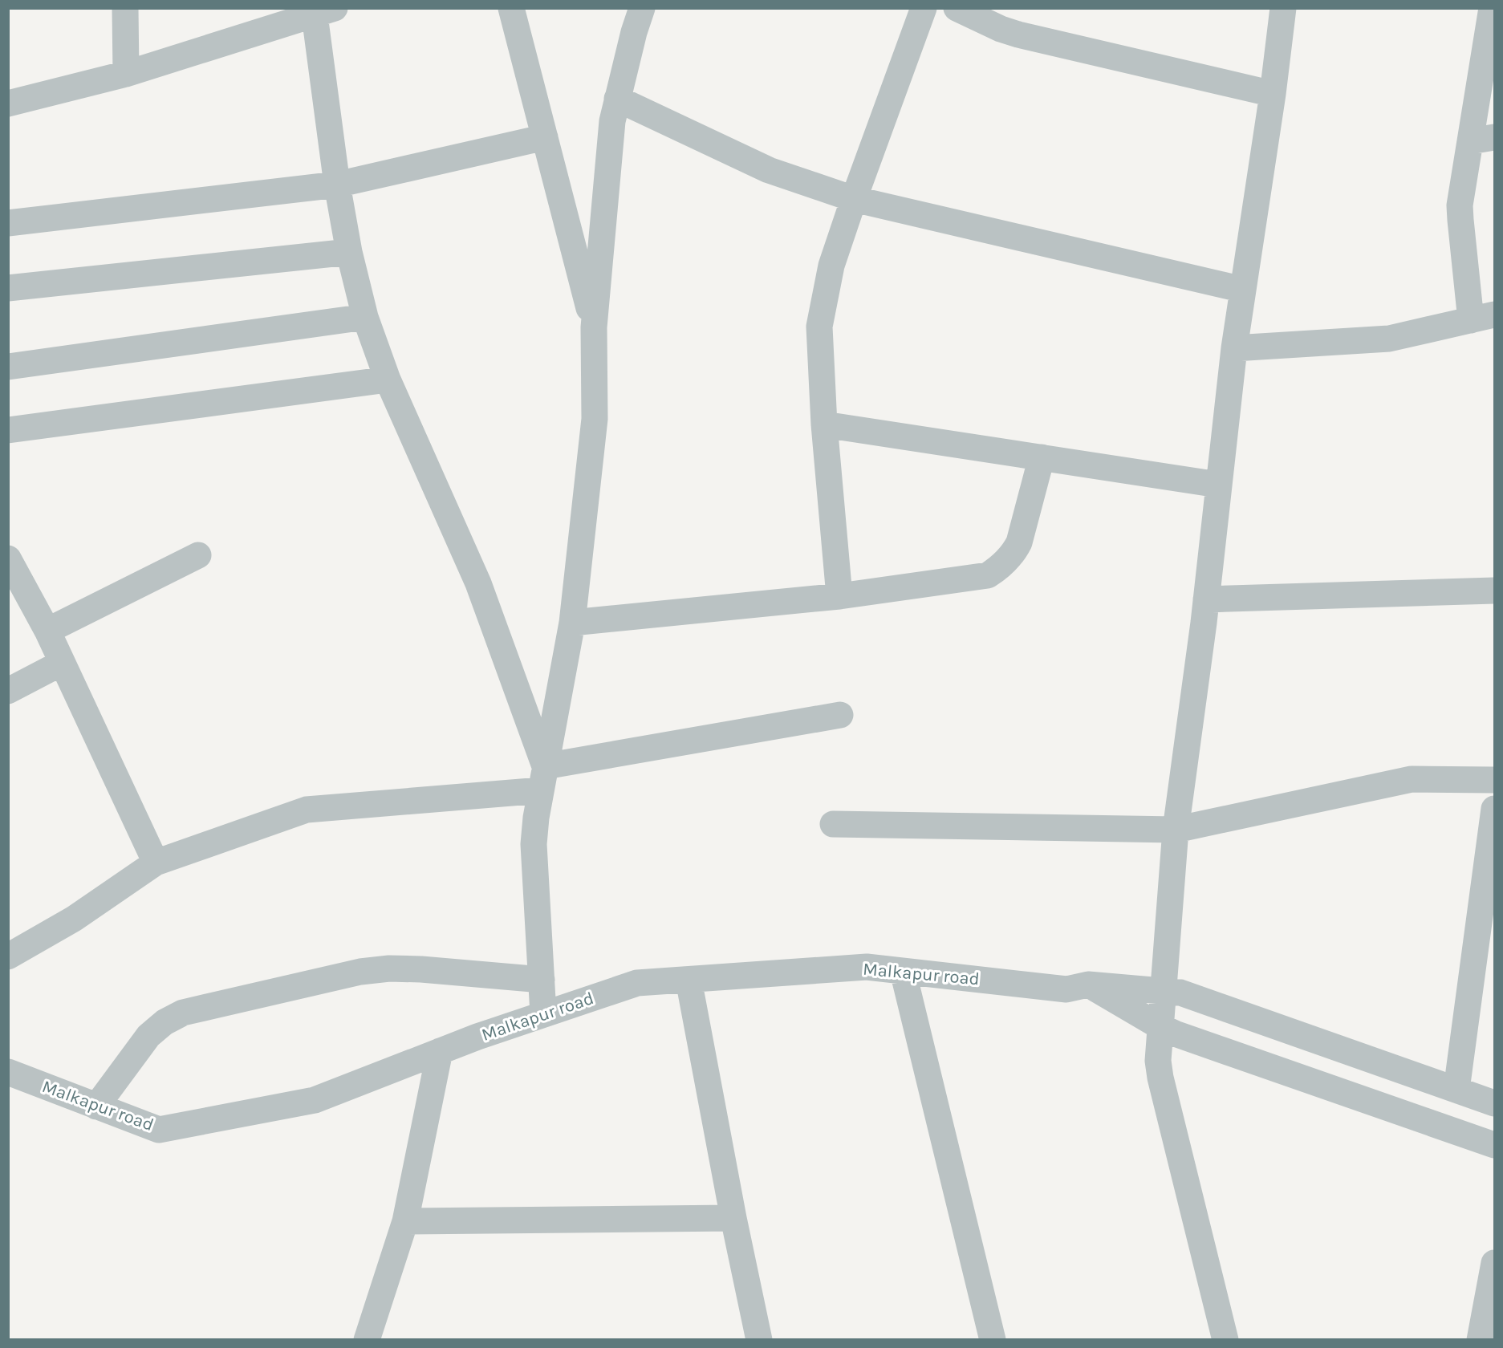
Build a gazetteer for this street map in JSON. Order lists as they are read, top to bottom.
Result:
{
  "streets": {
    "street": ["Malkapur road"]
  }
}
